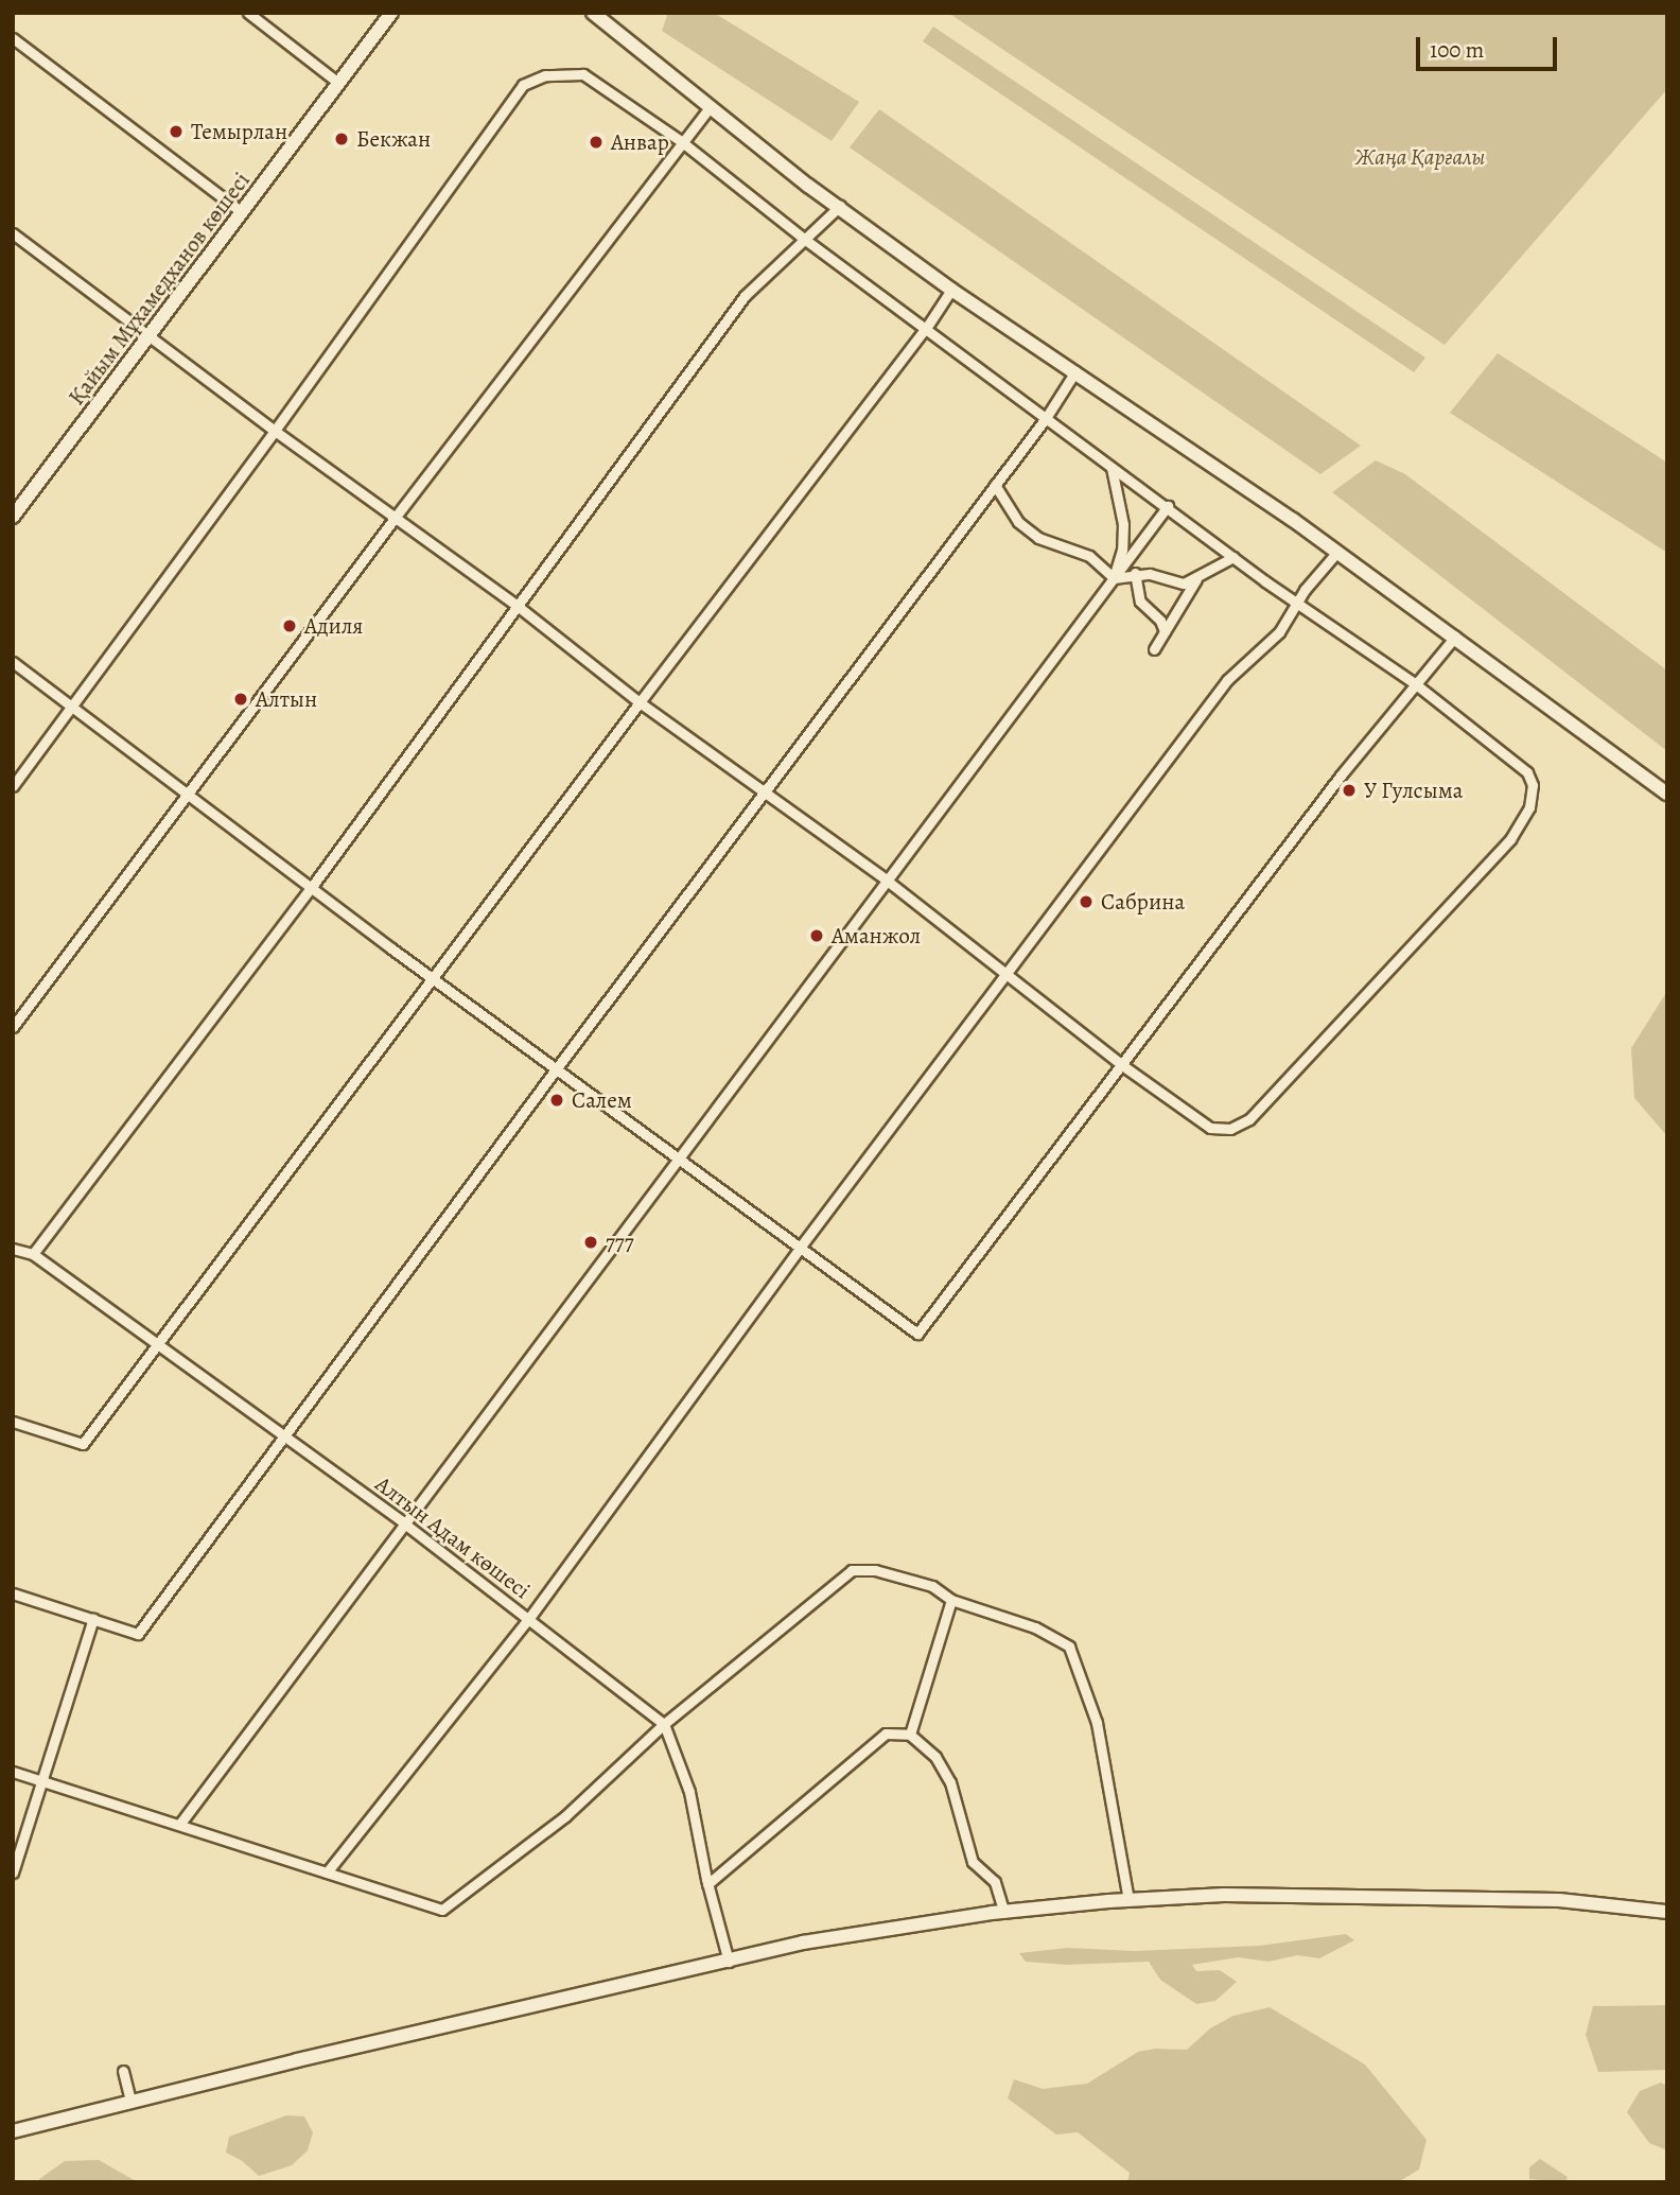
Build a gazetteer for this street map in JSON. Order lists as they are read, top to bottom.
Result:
{
  "streets": {
    "main road": ["Қайым Мұхамедханов көшесі"],
    "street": ["Алтын Адам көшесі"]
  },
  "parks": ["Жаңа Қарғалы"],
  "places": [
    "Темырлан",
    "Бекжан",
    "Анвар",
    "Адиля",
    "Алтын",
    "У Гулсыма",
    "Сабрина",
    "Аманжол",
    "Салем",
    "777"
  ],
  "scale_bar": "100 m"
}
